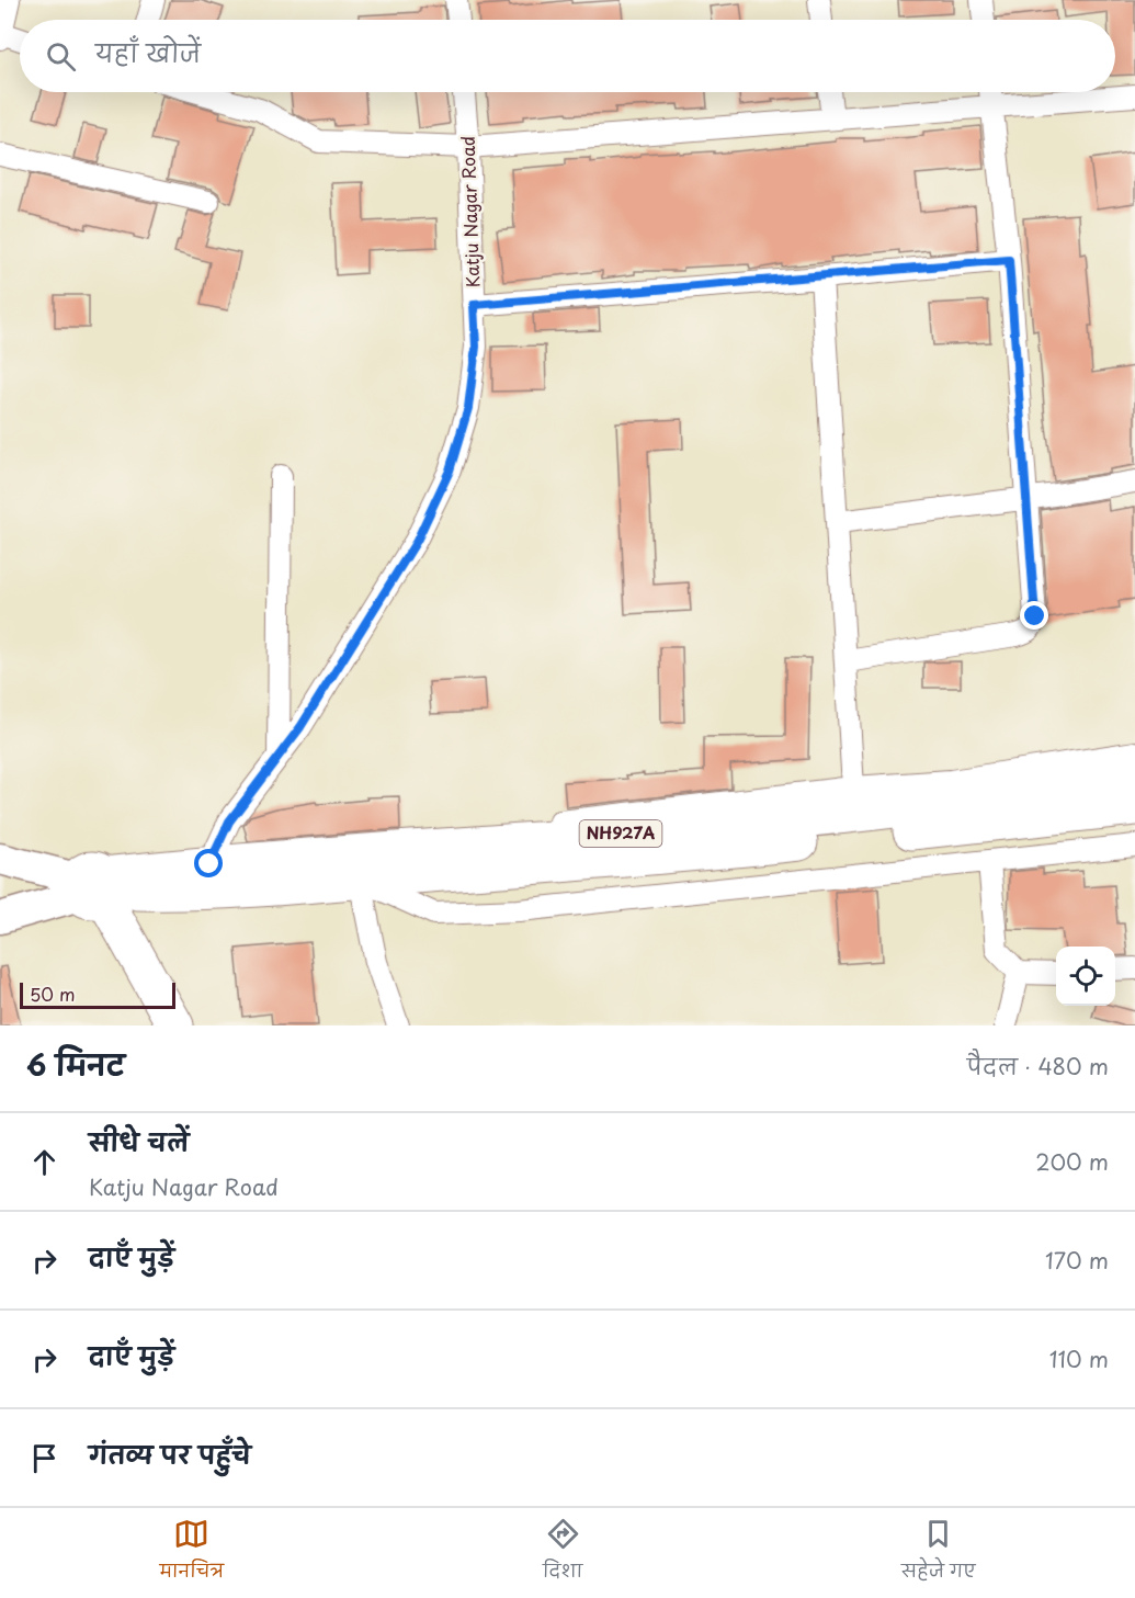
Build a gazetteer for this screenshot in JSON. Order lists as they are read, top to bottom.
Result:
{
  "streets": {
    "highway": ["NH927A"],
    "street": ["Katju Nagar Road"]
  },
  "crossings": [
    ["Katju Nagar Road", "NH927A"]
  ],
  "scale_bar": "50 m",
  "page": {
    "search": "यहाँ खोजें",
    "scale": "50 m",
    "heading": ["6 मिनट", "पैदल · 480 m"],
    "list": [
      ["सीधे चलें", "Katju Nagar Road", "200 m"],
      ["दाएँ मुड़ें", "170 m"],
      ["दाएँ मुड़ें", "110 m"],
      "गंतव्य पर पहुँचे"
    ],
    "nav": ["मानचित्र", "दिशा", "सहेजे गए"]
  }
}
